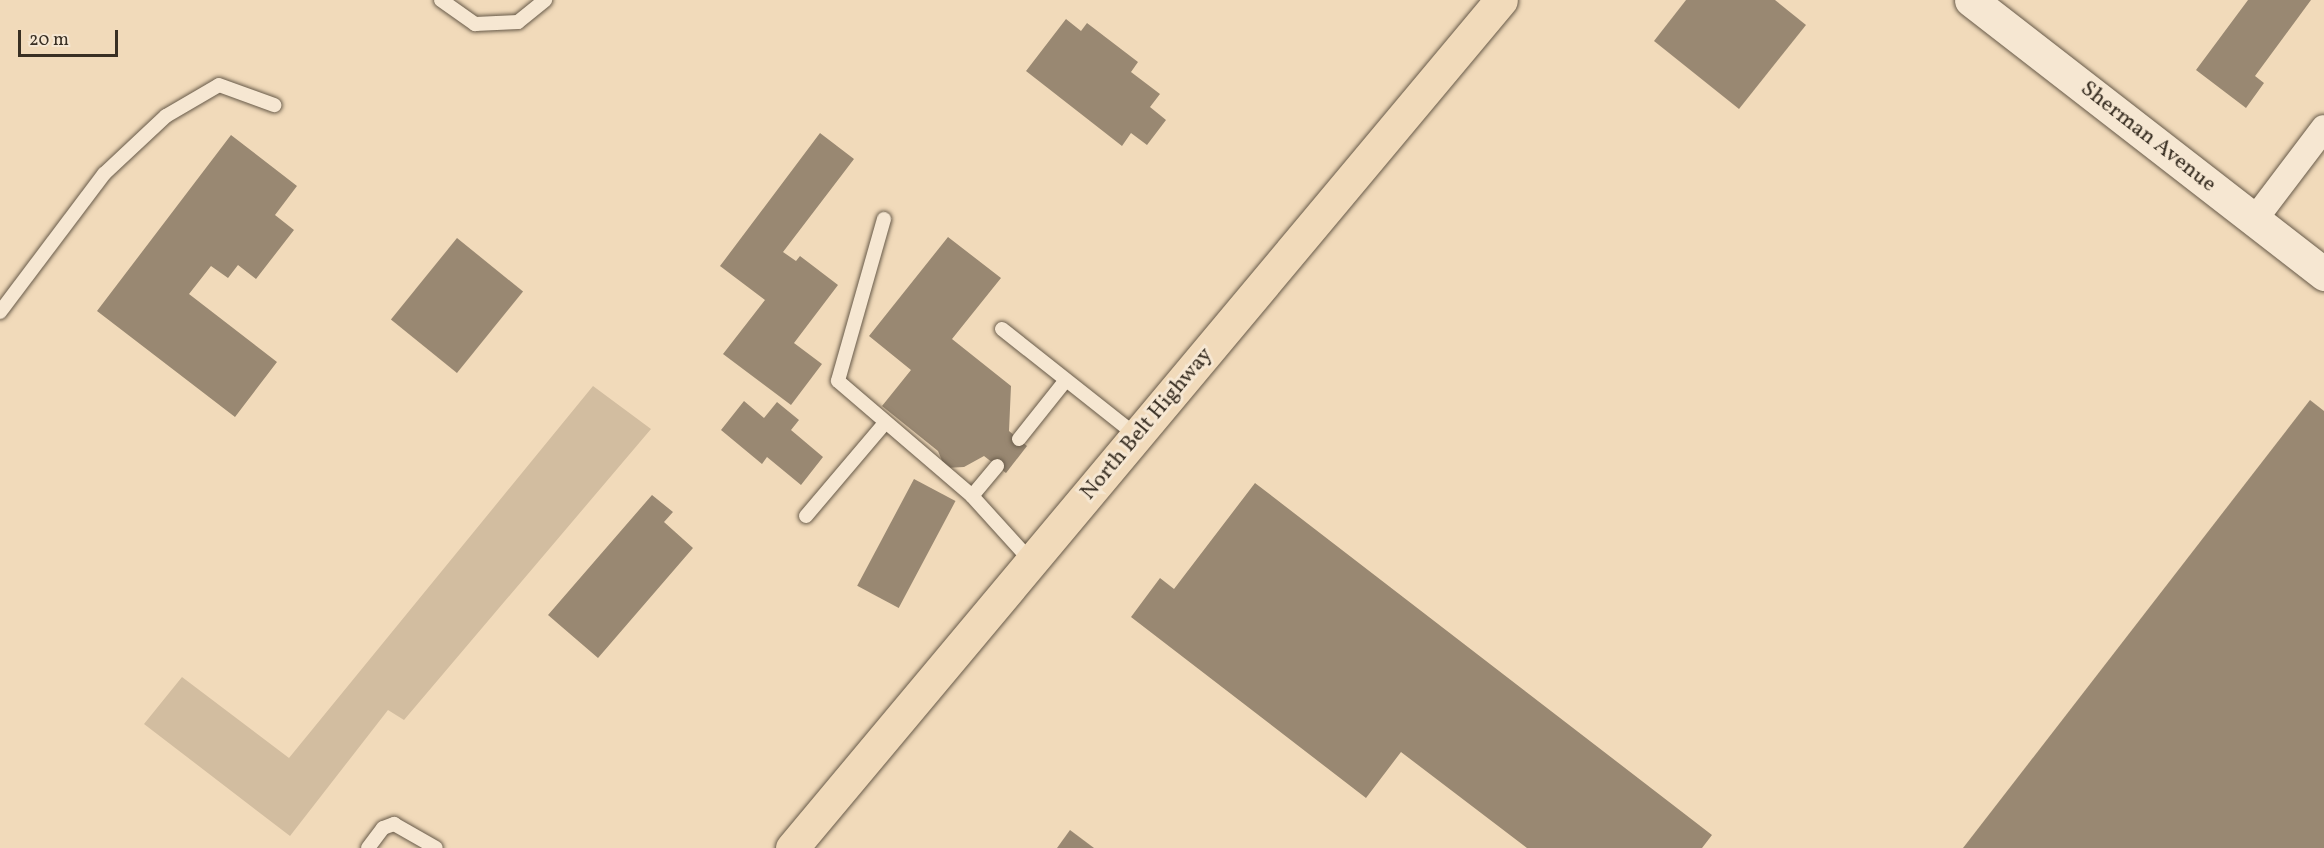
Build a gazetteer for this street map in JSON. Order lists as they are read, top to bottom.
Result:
{
  "streets": {
    "main road": ["North Belt Highway"],
    "street": ["Sherman Avenue"]
  },
  "scale_bar": "20 m"
}
